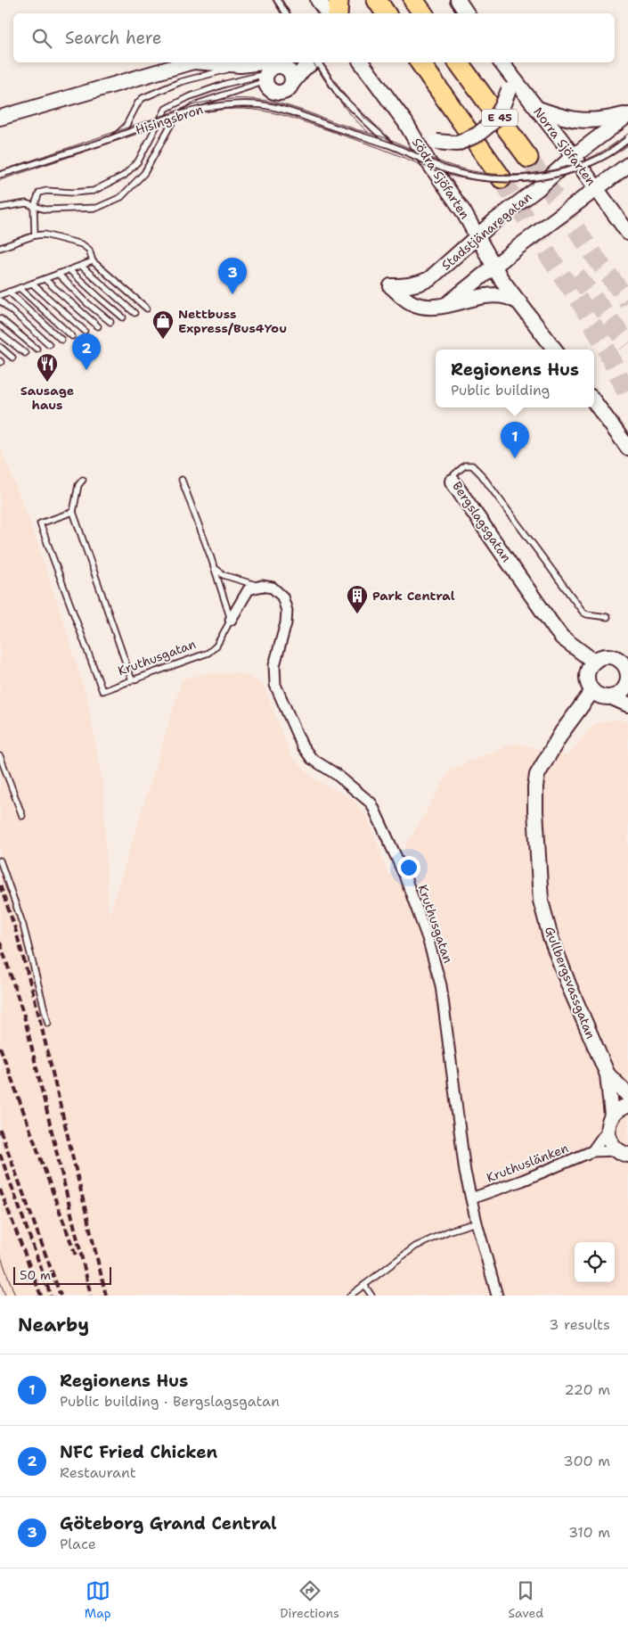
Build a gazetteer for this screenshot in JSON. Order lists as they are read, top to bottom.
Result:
{
  "streets": {
    "highway": ["E 45"],
    "main road": [
      "Norra Sjöfarten",
      "Södra Sjöfarten",
      "Stadstjänaregatan",
      "Bergslagsgatan",
      "Gullbergsvassgatan"
    ],
    "street": ["Kruthusgatan", "Kruthuslänken"],
    "lane": ["Hisingsbron"]
  },
  "crossings": [
    ["Norra Sjöfarten", "Södra Sjöfarten"],
    ["Norra Sjöfarten", "Stadstjänaregatan"],
    ["Södra Sjöfarten", "Stadstjänaregatan"],
    ["Bergslagsgatan", "Gullbergsvassgatan"],
    ["Kruthusgatan", "Kruthuslänken"]
  ],
  "places": {
    "shop": ["Nettbuss Express/Bus4You"],
    "restaurant": ["Sausage haus"],
    "building": ["Park Central"]
  },
  "scale_bar": "50 m",
  "page": {
    "search": "Search here",
    "pins": ["3", "2", "1"],
    "popup": ["Regionens Hus", "Public building"],
    "scale": "50 m",
    "heading": ["Nearby", "3 results"],
    "list": [
      {
        "mark": "1",
        "name": "Regionens Hus",
        "note": "Public building · Bergslagsgatan",
        "value": "220 m"
      },
      {
        "mark": "2",
        "name": "NFC Fried Chicken",
        "note": "Restaurant",
        "value": "300 m"
      },
      {
        "mark": "3",
        "name": "Göteborg Grand Central",
        "note": "Place",
        "value": "310 m"
      }
    ],
    "nav": ["Map", "Directions", "Saved"]
  }
}
